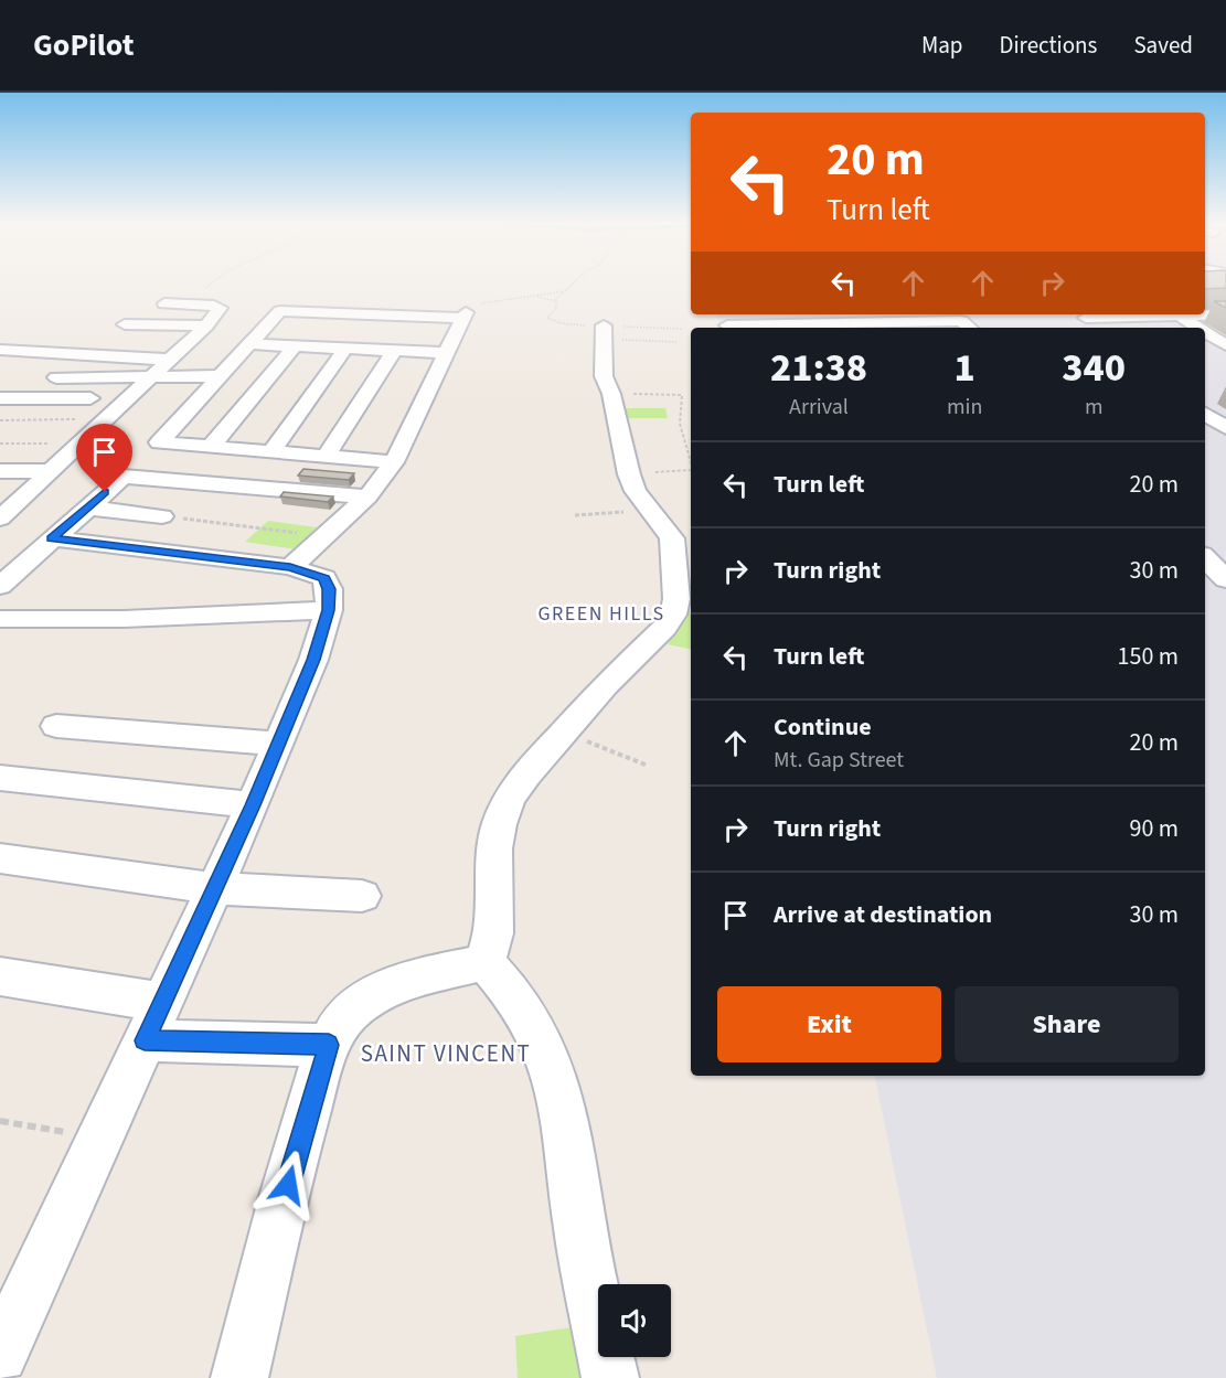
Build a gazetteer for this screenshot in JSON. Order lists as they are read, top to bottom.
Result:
{
  "districts": ["GREEN HILLS", "SAINT VINCENT"],
  "page": {
    "header": "GoPilot",
    "nav": ["Map", "Directions", "Saved"],
    "turn": ["20 m", "Turn left"],
    "eta": [
      "21:38",
      "Arrival",
      "1",
      "min",
      "340",
      "m"
    ],
    "list": [
      {
        "name": "Turn left",
        "value": "20 m"
      },
      {
        "name": "Turn right",
        "value": "30 m"
      },
      {
        "name": "Turn left",
        "value": "150 m"
      },
      {
        "name": "Continue",
        "note": "Mt. Gap Street",
        "value": "20 m"
      },
      {
        "name": "Turn right",
        "value": "90 m"
      },
      {
        "name": "Arrive at destination",
        "value": "30 m"
      }
    ],
    "buttons": ["Exit", "Share"]
  }
}
